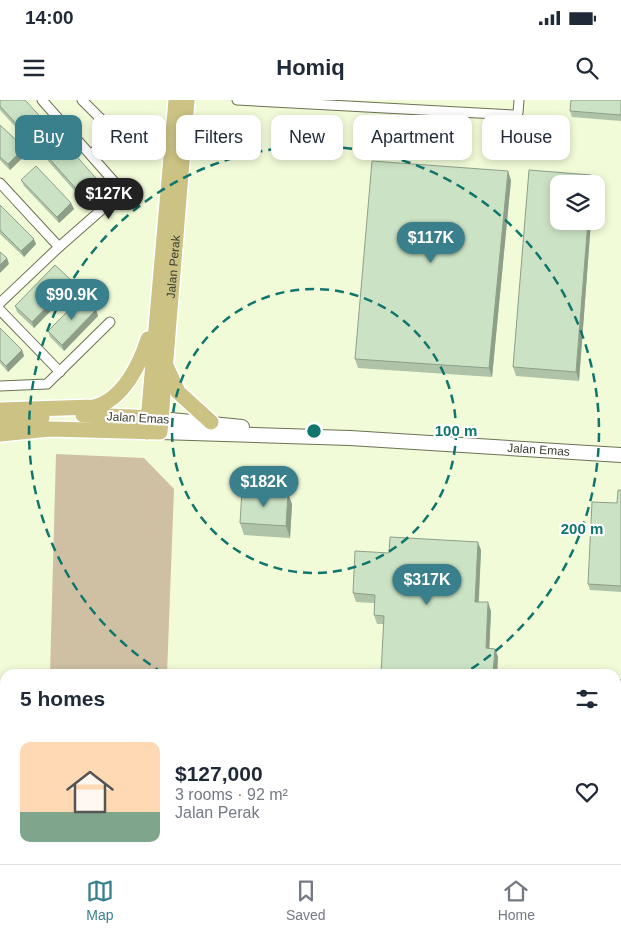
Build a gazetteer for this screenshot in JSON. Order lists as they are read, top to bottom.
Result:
{
  "streets": {
    "main road": ["Jalan Perak", "Jalan Emas"]
  },
  "crossings": [
    ["Jalan Perak", "Jalan Emas"]
  ],
  "page": {
    "status": "14:00",
    "header": "Homiq",
    "chip": [
      "Buy",
      "Rent",
      "Filters",
      "New",
      "Apartment",
      "House"
    ],
    "price": [
      "$127K",
      "$117K",
      "$90.9K",
      "$182K",
      "$317K"
    ],
    "heading": "5 homes",
    "list": [
      {
        "name": "$127,000",
        "note": "3 rooms · 92 m² · Jalan Perak"
      }
    ],
    "tabs": ["Map", "Saved", "Home"]
  },
  "rings": ["100 m", "200 m"]
}
